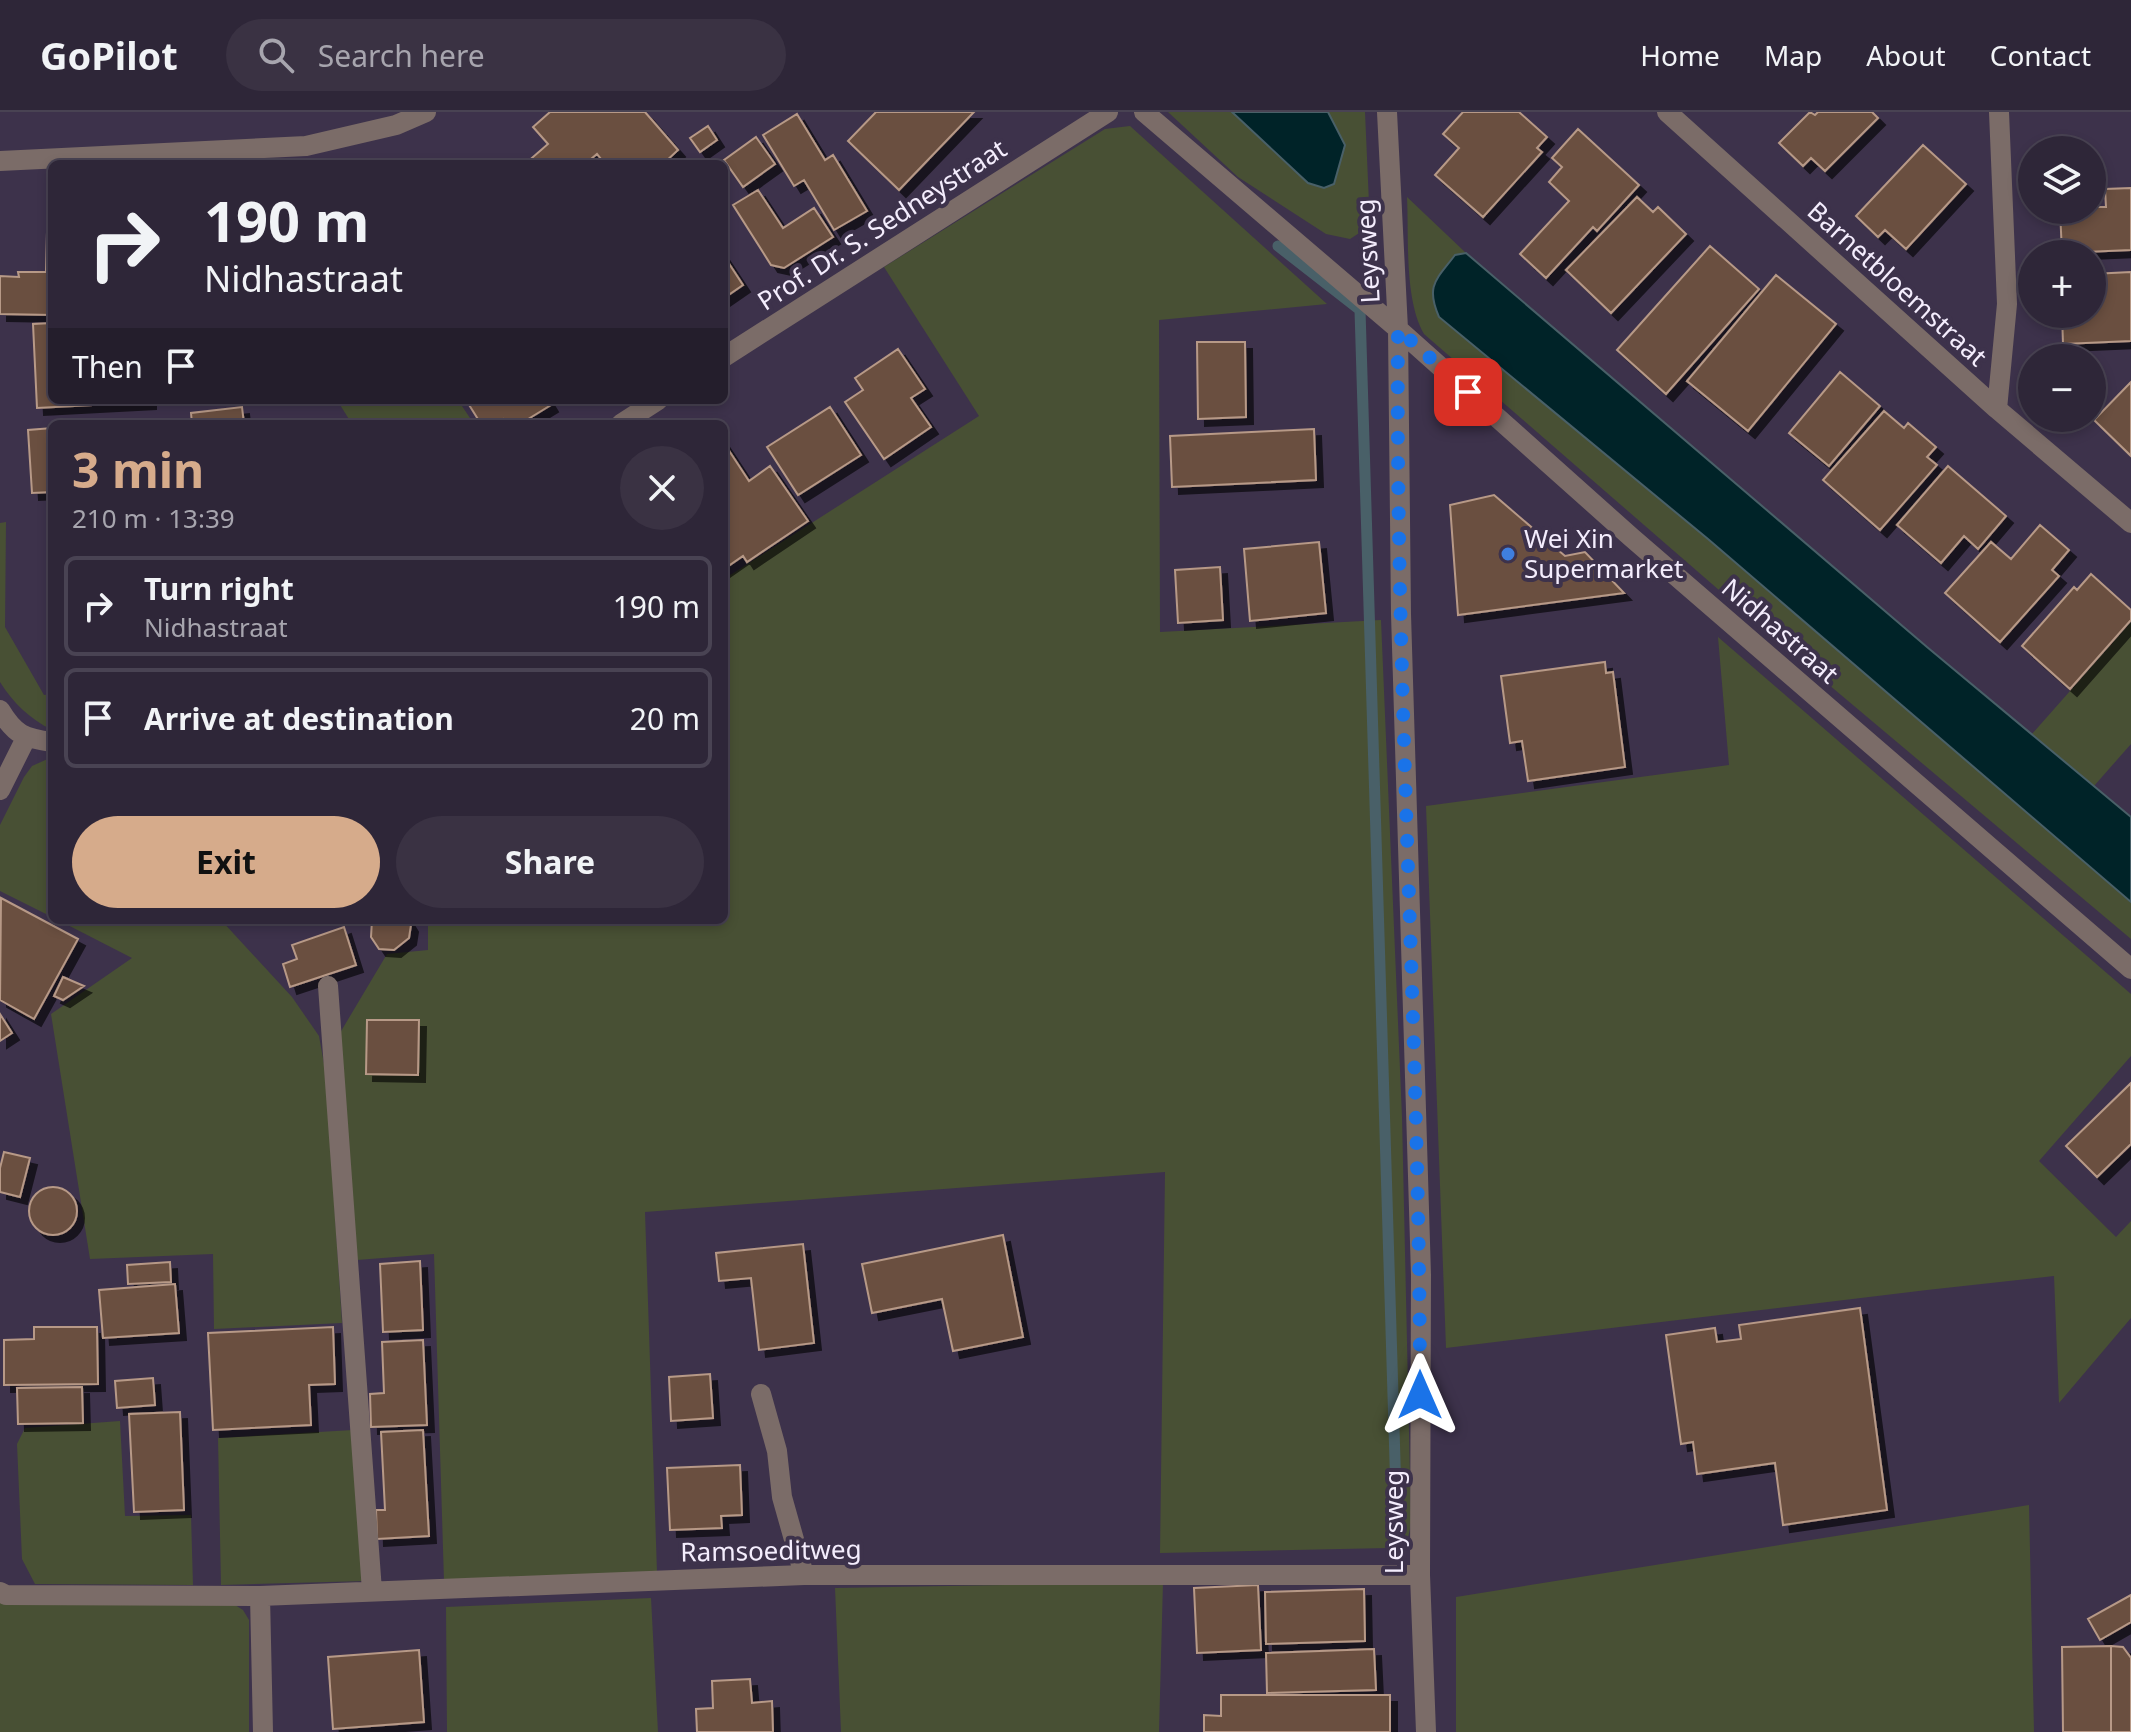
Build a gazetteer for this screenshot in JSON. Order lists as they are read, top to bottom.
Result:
{
  "streets": {
    "street": [
      "Prof. Dr. S. Sedneystraat",
      "Leysweg",
      "Barnetbloemstraat",
      "Nidhastraat",
      "Ramsoeditweg"
    ]
  },
  "crossings": [
    ["Leysweg", "Nidhastraat"],
    ["Leysweg", "Ramsoeditweg"]
  ],
  "places": ["Wei Xin Supermarket"],
  "page": {
    "header": "GoPilot",
    "search": "Search here",
    "nav": [
      "Home",
      "Map",
      "About",
      "Contact"
    ],
    "map_buttons": ["+", "−"],
    "turn": ["190 m", "Nidhastraat"],
    "then": "Then",
    "heading": ["3 min", "210 m · 13:39"],
    "list": [
      {
        "name": "Turn right",
        "note": "Nidhastraat",
        "value": "190 m"
      },
      {
        "name": "Arrive at destination",
        "value": "20 m"
      }
    ],
    "buttons": ["Exit", "Share"]
  }
}
